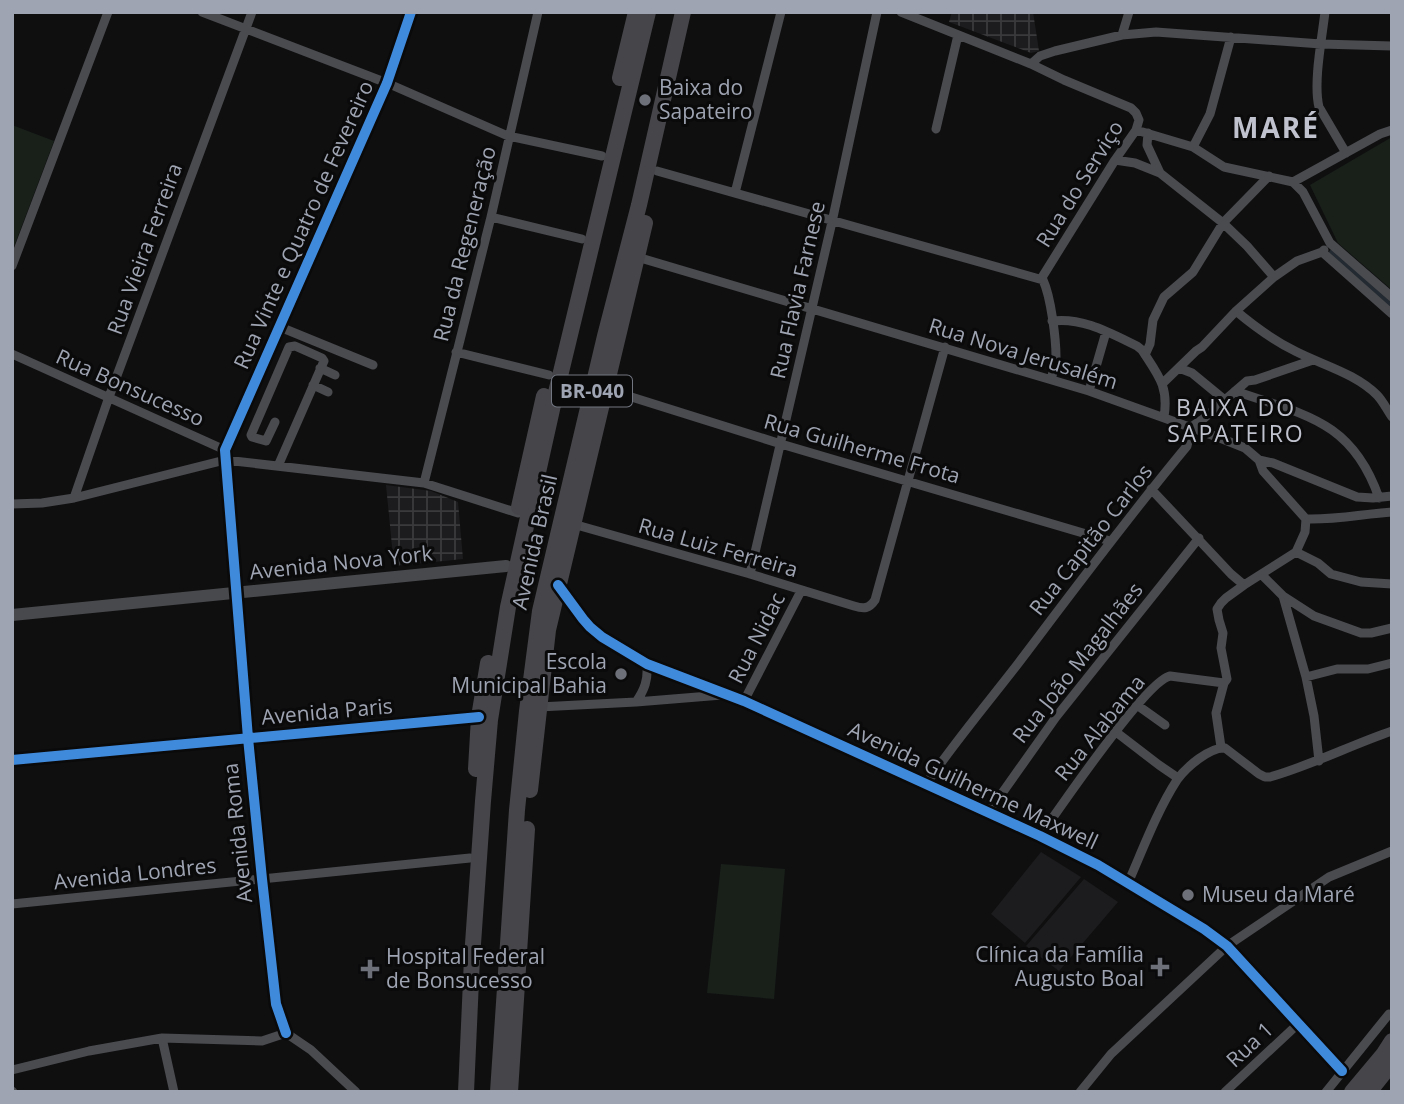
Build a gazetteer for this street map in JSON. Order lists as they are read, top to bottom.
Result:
{
  "streets": {
    "highway": ["BR-040", "Avenida Brasil"],
    "main road": ["Avenida Nova York", "Avenida Paris"],
    "street": [
      "Rua do Serviço",
      "Rua Vinte e Quatro de Fevereiro",
      "Rua da Regeneração",
      "Rua Vieira Ferreira",
      "Rua Flavia Farnese",
      "Rua Nova Jerusalém",
      "Rua Bonsucesso",
      "Rua Guilherme Frota",
      "Rua Capitão Carlos",
      "Rua Luiz Ferreira",
      "Rua Nidac",
      "Rua João Magalhães",
      "Rua Alabama",
      "Avenida Guilherme Maxwell",
      "Avenida Roma",
      "Avenida Londres",
      "Rua 1"
    ]
  },
  "crossings": [
    ["Rua do Serviço", "Rua Nova Jerusalém"],
    ["Rua Vinte e Quatro de Fevereiro", "Rua Bonsucesso"],
    ["Rua Vinte e Quatro de Fevereiro", "Avenida Roma"],
    ["Rua Vieira Ferreira", "Rua Bonsucesso"],
    ["Rua Flavia Farnese", "Rua Nova Jerusalém"],
    ["Rua Flavia Farnese", "Rua Guilherme Frota"],
    ["Rua Flavia Farnese", "Rua Luiz Ferreira"],
    ["Rua Nova Jerusalém", "Rua Capitão Carlos"],
    ["Rua Nova Jerusalém", "Avenida Brasil"],
    ["Rua Bonsucesso", "Avenida Roma"],
    ["Rua Guilherme Frota", "Rua Capitão Carlos"],
    ["Rua Guilherme Frota", "Avenida Brasil"],
    ["Rua Guilherme Frota", "Rua Luiz Ferreira"],
    ["Rua Capitão Carlos", "Avenida Guilherme Maxwell"],
    ["Avenida Brasil", "Rua Luiz Ferreira"],
    ["Avenida Brasil", "Avenida Nova York"],
    ["Avenida Brasil", "Avenida Paris"],
    ["Avenida Brasil", "Avenida Guilherme Maxwell"],
    ["Avenida Brasil", "Avenida Londres"],
    ["Rua Luiz Ferreira", "Rua Nidac"],
    ["Avenida Nova York", "Avenida Roma"],
    ["Rua Nidac", "Avenida Guilherme Maxwell"],
    ["Rua João Magalhães", "Avenida Guilherme Maxwell"],
    ["Avenida Paris", "Avenida Roma"],
    ["Rua Alabama", "Avenida Guilherme Maxwell"],
    ["Avenida Guilherme Maxwell", "Rua 1"],
    ["Avenida Roma", "Avenida Londres"]
  ],
  "districts": ["MARÉ", "BAIXA DO SAPATEIRO"],
  "places": {
    "other": ["Baixa do Sapateiro", "Escola Municipal Bahia", "Museu da Maré"],
    "health": ["Clínica da Família Augusto Boal", "Hospital Federal de Bonsucesso"]
  }
}
